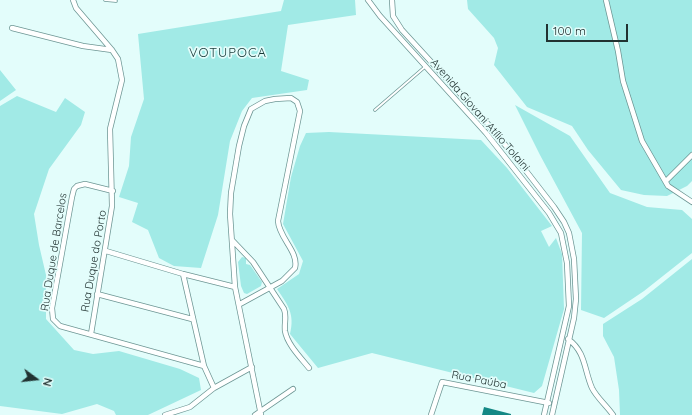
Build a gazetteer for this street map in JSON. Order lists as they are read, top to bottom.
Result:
{
  "streets": {
    "street": [
      "Avenida Giovani Atílio Tolaini",
      "Rua Duque de Barcelos",
      "Rua Duque do Porto",
      "Rua Paúba"
    ]
  },
  "crossings": [
    ["Avenida Giovani Atílio Tolaini", "Rua Paúba"],
    ["Rua Duque de Barcelos", "Rua Duque do Porto"]
  ],
  "districts": ["VOTUPOCA"],
  "scale_bar": "100 m",
  "north": "right"
}
